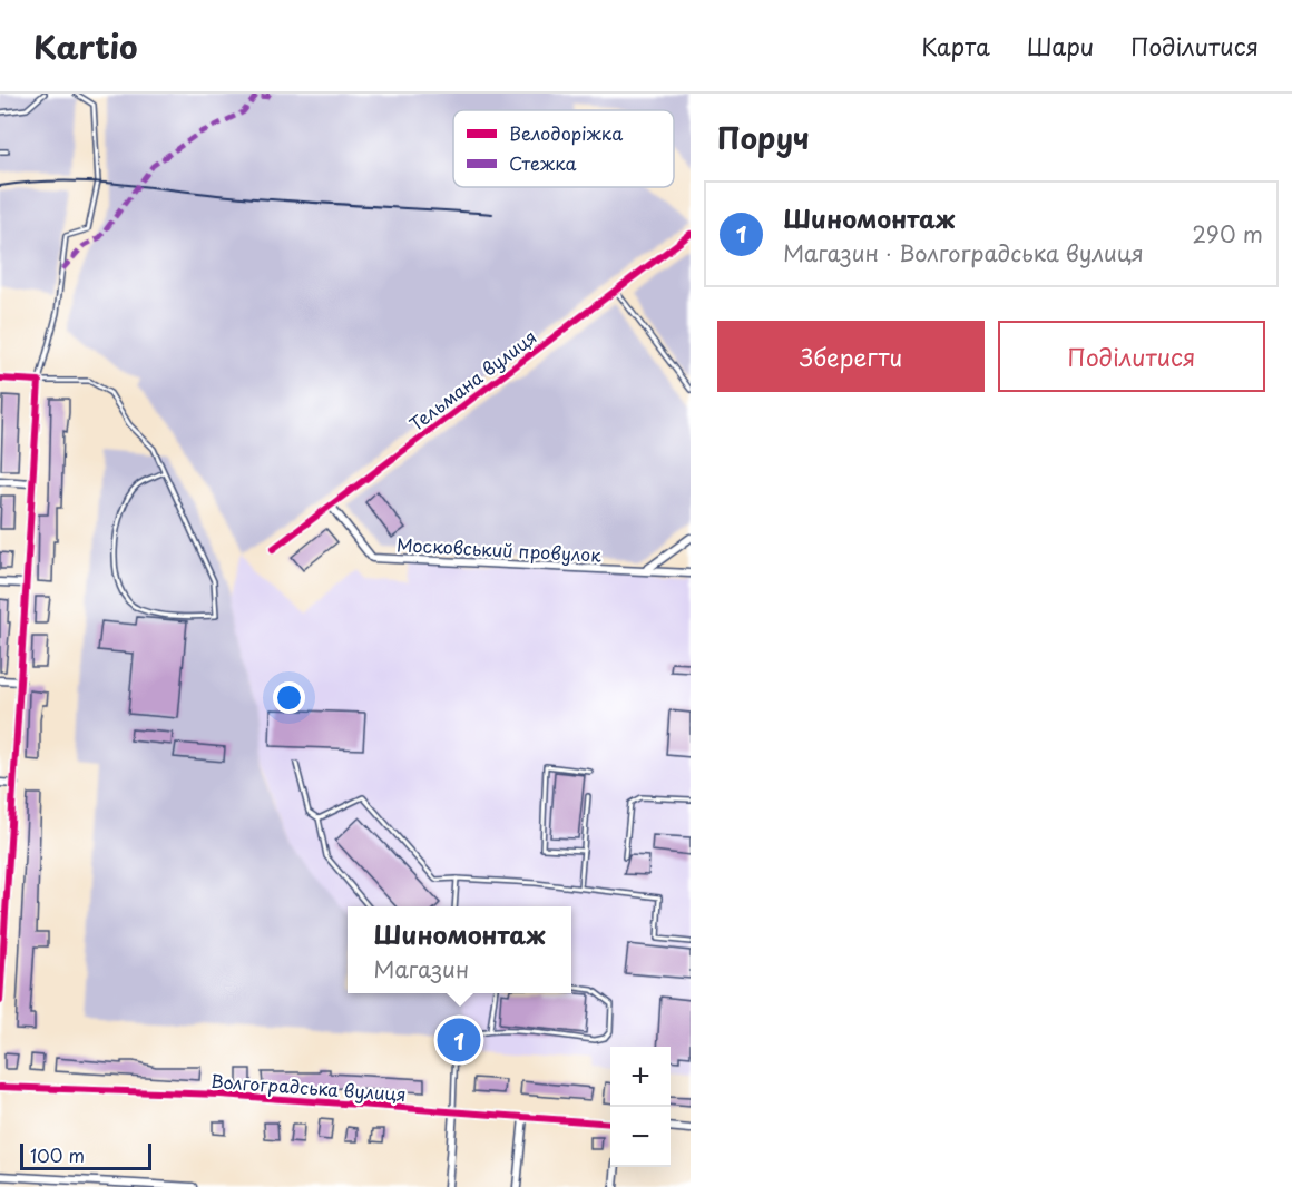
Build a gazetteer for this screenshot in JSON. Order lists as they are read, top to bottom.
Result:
{
  "streets": {
    "street": ["Тельмана вулиця", "Московський провулок", "Волгоградська вулиця"]
  },
  "crossings": [
    ["Тельмана вулиця", "Московський провулок"]
  ],
  "legend": ["Велодоріжка", "Стежка"],
  "scale_bar": "100 m",
  "page": {
    "header": "Kartio",
    "nav": ["Карта", "Шари", "Поділитися"],
    "heading": "Поруч",
    "list": [
      {
        "mark": "1",
        "name": "Шиномонтаж",
        "note": "Магазин · Волгоградська вулиця",
        "value": "290 m"
      }
    ],
    "buttons": ["Зберегти", "Поділитися"],
    "popup": ["Шиномонтаж", "Магазин"],
    "pins": "1",
    "map_buttons": ["+", "−"],
    "scale": "100 m"
  }
}
